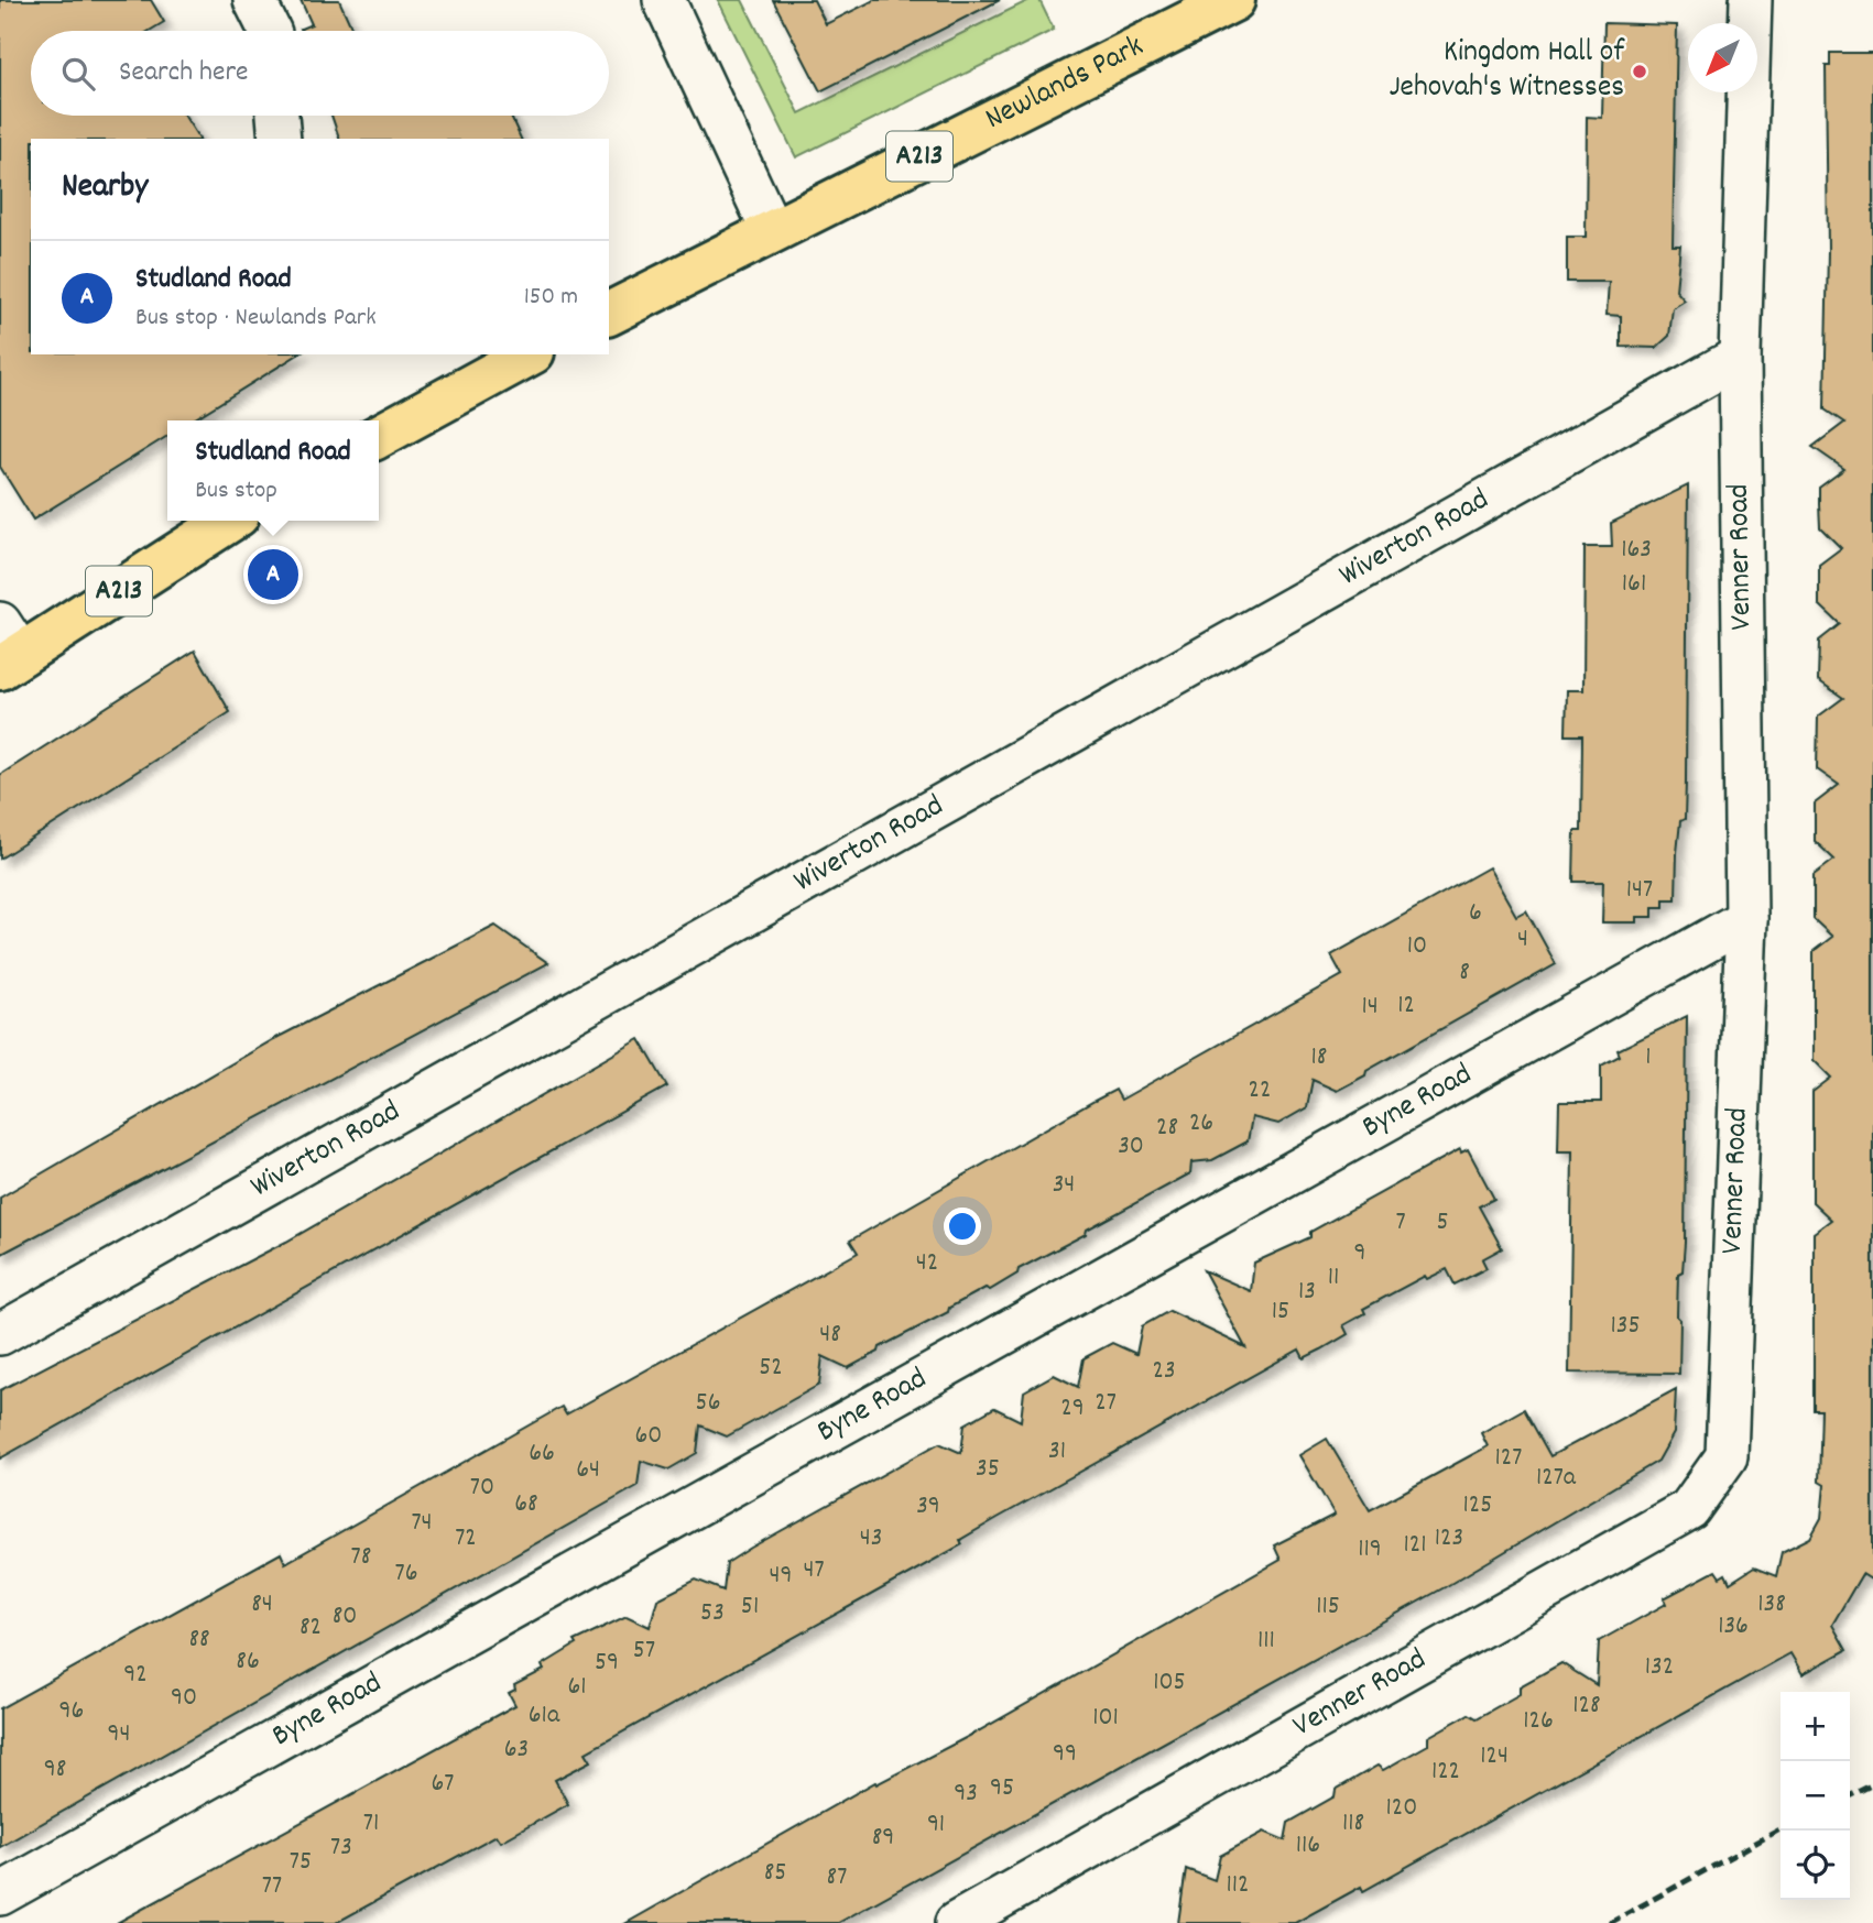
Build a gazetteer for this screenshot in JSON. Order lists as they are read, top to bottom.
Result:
{
  "streets": {
    "main road": ["Newlands Park", "A213"],
    "street": ["Wiverton Road", "Venner Road", "Byne Road"]
  },
  "crossings": [
    ["Wiverton Road", "Venner Road"],
    ["Venner Road", "Byne Road"]
  ],
  "places": ["Kingdom Hall of Jehovah's Witnesses"],
  "house_numbers": [
    "163",
    "161",
    "147",
    "6",
    "4",
    "10",
    "8",
    "12",
    "14",
    "18",
    "1",
    "22",
    "26",
    "28",
    "30",
    "34",
    "7",
    "5",
    "9",
    "42",
    "11",
    "13",
    "15",
    "135",
    "48",
    "52",
    "23",
    "56",
    "27",
    "29",
    "60",
    "31",
    "66",
    "127",
    "35",
    "64",
    "127a",
    "70",
    "68",
    "125",
    "39",
    "74",
    "72",
    "43",
    "123",
    "121",
    "119",
    "78",
    "47",
    "76",
    "49",
    "84",
    "138",
    "51",
    "115",
    "53",
    "80",
    "136",
    "82",
    "88",
    "111",
    "57",
    "86",
    "59",
    "132",
    "92",
    "105",
    "61",
    "90",
    "128",
    "96",
    "61a",
    "101",
    "126",
    "94",
    "63",
    "99",
    "124",
    "98",
    "122",
    "67",
    "95",
    "93",
    "120",
    "71",
    "118",
    "91",
    "89",
    "116",
    "73",
    "75",
    "85",
    "87",
    "112",
    "77"
  ],
  "north": "bottom left",
  "page": {
    "search": "Search here",
    "heading": "Nearby",
    "list": [
      {
        "mark": "A",
        "name": "Studland Road",
        "note": "Bus stop · Newlands Park",
        "value": "150 m"
      }
    ],
    "popup": ["Studland Road", "Bus stop"],
    "pins": "A",
    "map_buttons": ["+", "−"]
  }
}
